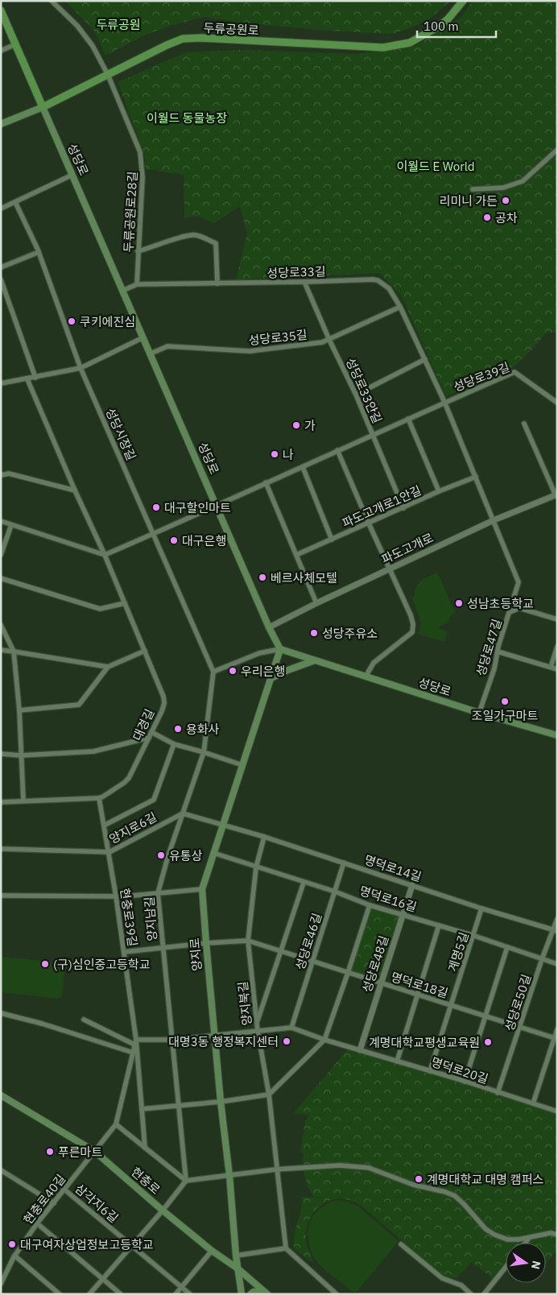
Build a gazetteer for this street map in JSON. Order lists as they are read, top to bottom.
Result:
{
  "streets": {
    "main road": [
      "두류공원로",
      "성당로",
      "양지로",
      "현충로"
    ],
    "street": [
      "두류공원로28길",
      "성당로33길",
      "성당로35길",
      "성당로39길",
      "성당로33안길",
      "성당시장길",
      "파도고개로1안길",
      "파도고개로",
      "성당로47길",
      "대경길",
      "양지로6길",
      "명덕로14길",
      "명덕로16길",
      "현충로39길",
      "양지남길",
      "성당로46길",
      "계명5길",
      "성당로48길",
      "명덕로18길",
      "성당로50길",
      "양지북길",
      "명덕로20길",
      "현충로40길",
      "삼각지6길"
    ]
  },
  "crossings": [
    ["두류공원로", "성당로"],
    ["두류공원로", "두류공원로28길"],
    ["성당로", "성당로33길"],
    ["성당로", "성당로35길"],
    ["성당로", "성당로39길"],
    ["성당로", "파도고개로"],
    ["성당로", "성당로47길"],
    ["성당로", "양지로"],
    ["두류공원로28길", "성당로33길"],
    ["성당로33길", "성당로35길"],
    ["성당로33길", "성당로39길"],
    ["성당로33길", "성당로33안길"],
    ["성당로33길", "파도고개로1안길"],
    ["성당로33길", "파도고개로"],
    ["성당로33길", "성당로47길"],
    ["성당로35길", "성당로33안길"],
    ["성당로39길", "성당로33안길"],
    ["성당로33안길", "파도고개로1안길"],
    ["성당시장길", "양지남길"],
    ["파도고개로", "성당로47길"],
    ["대경길", "현충로39길"],
    ["양지로6길", "현충로39길"],
    ["양지로6길", "양지남길"],
    ["명덕로14길", "성당로46길"],
    ["명덕로14길", "계명5길"],
    ["명덕로14길", "양지로"],
    ["명덕로14길", "성당로48길"],
    ["명덕로14길", "성당로50길"],
    ["명덕로14길", "양지북길"],
    ["명덕로16길", "성당로46길"],
    ["명덕로16길", "계명5길"],
    ["명덕로16길", "양지로"],
    ["명덕로16길", "성당로48길"],
    ["명덕로16길", "성당로50길"],
    ["명덕로16길", "양지북길"],
    ["현충로39길", "명덕로18길"],
    ["현충로39길", "명덕로20길"],
    ["현충로39길", "현충로"],
    ["현충로39길", "현충로40길"],
    ["양지남길", "명덕로18길"],
    ["양지남길", "명덕로20길"],
    ["성당로46길", "명덕로18길"],
    ["성당로46길", "명덕로20길"],
    ["계명5길", "명덕로18길"],
    ["계명5길", "명덕로20길"],
    ["양지로", "명덕로18길"],
    ["양지로", "명덕로20길"],
    ["양지로", "현충로"],
    ["성당로48길", "명덕로18길"],
    ["성당로48길", "명덕로20길"],
    ["명덕로18길", "성당로50길"],
    ["명덕로18길", "양지북길"],
    ["성당로50길", "명덕로20길"],
    ["양지북길", "명덕로20길"],
    ["현충로", "현충로40길"],
    ["현충로40길", "삼각지6길"]
  ],
  "parks": ["두류공원", "이월드 동물농장", "이월드 E World"],
  "places": [
    "리미니 가든",
    "공차",
    "쿠키에진심",
    "가",
    "나",
    "대구할인마트",
    "대구은행",
    "베르사체모텔",
    "성남초등학교",
    "성당주유소",
    "우리은행",
    "조일가구마트",
    "용화사",
    "유통상",
    "(구)심인중고등학교",
    "대명3동 행정복지센터",
    "계명대학교평생교육원",
    "푸른마트",
    "계명대학교 대명 캠퍼스",
    "대구여자상업정보고등학교"
  ],
  "scale_bar": "100 m",
  "north": "right"
}
